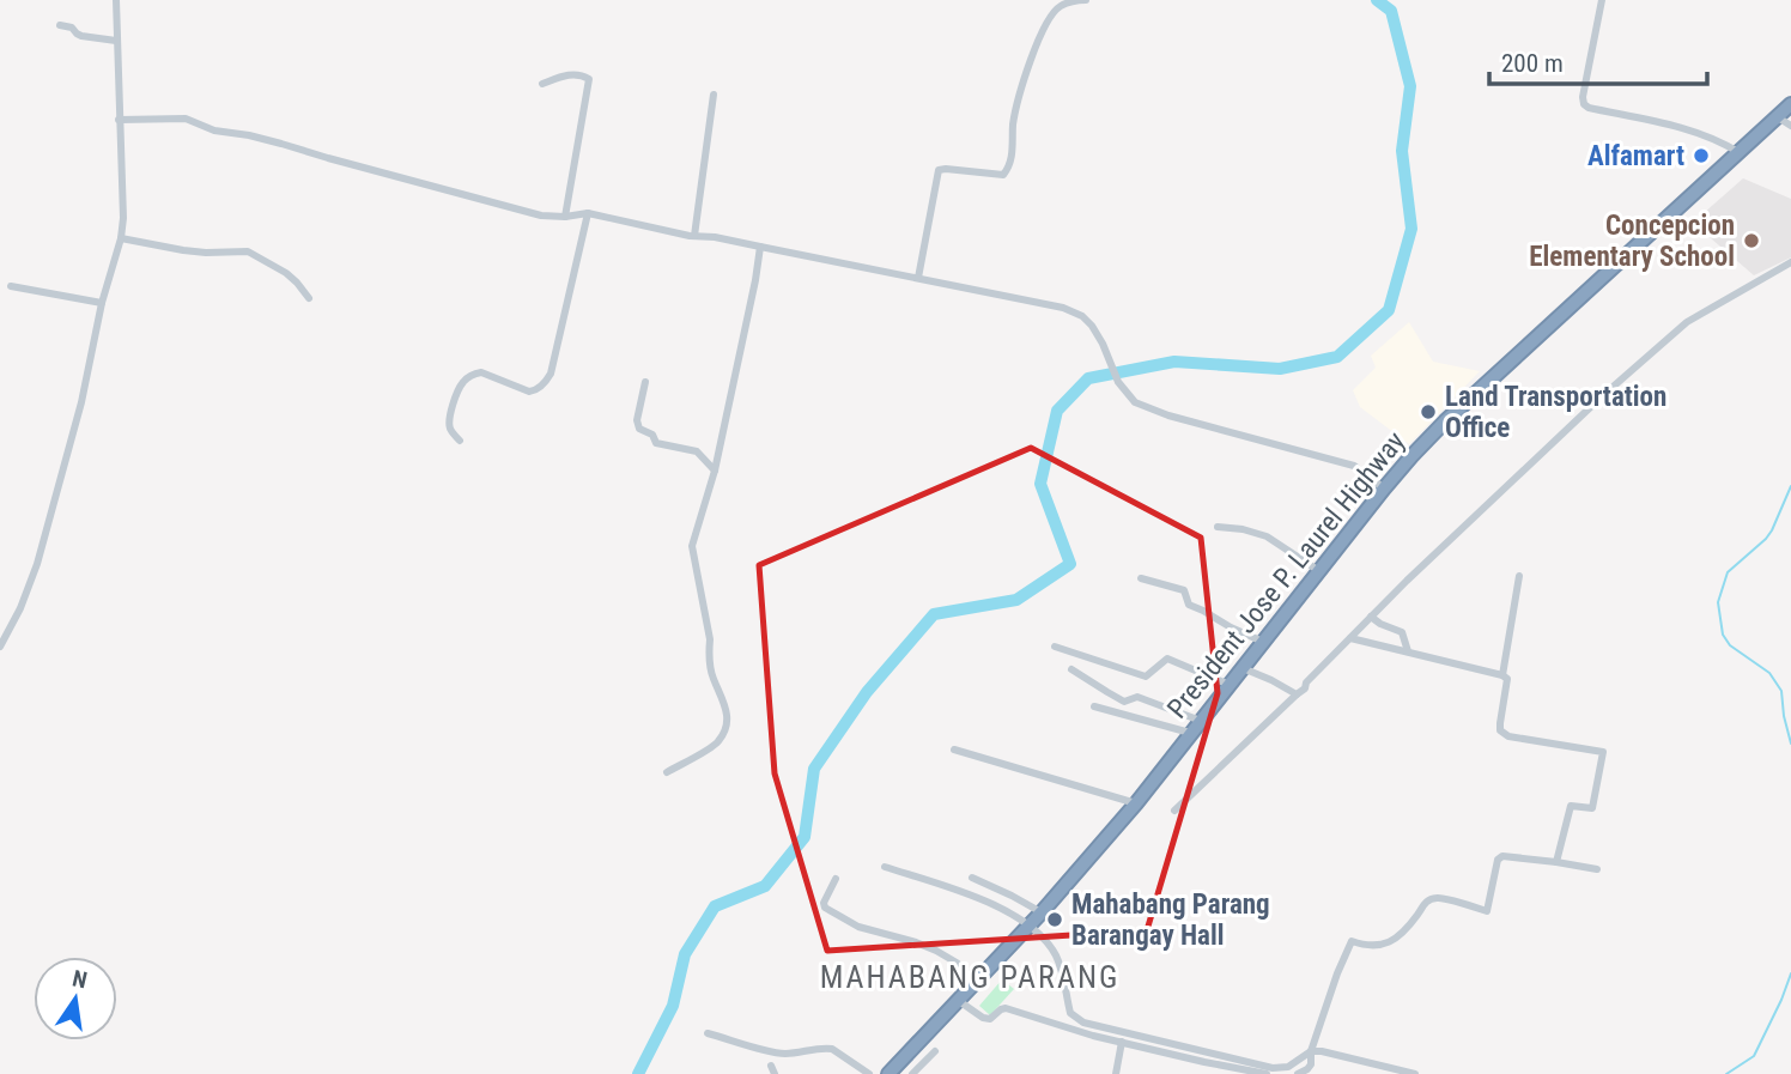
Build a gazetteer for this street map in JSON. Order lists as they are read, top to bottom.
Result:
{
  "streets": {
    "highway": ["President Jose P. Laurel Highway"]
  },
  "districts": ["MAHABANG PARANG"],
  "places": [
    "Alfamart",
    "Concepcion Elementary School",
    "Land Transportation Office",
    "Mahabang Parang Barangay Hall"
  ],
  "scale_bar": "200 m",
  "north": "top"
}
